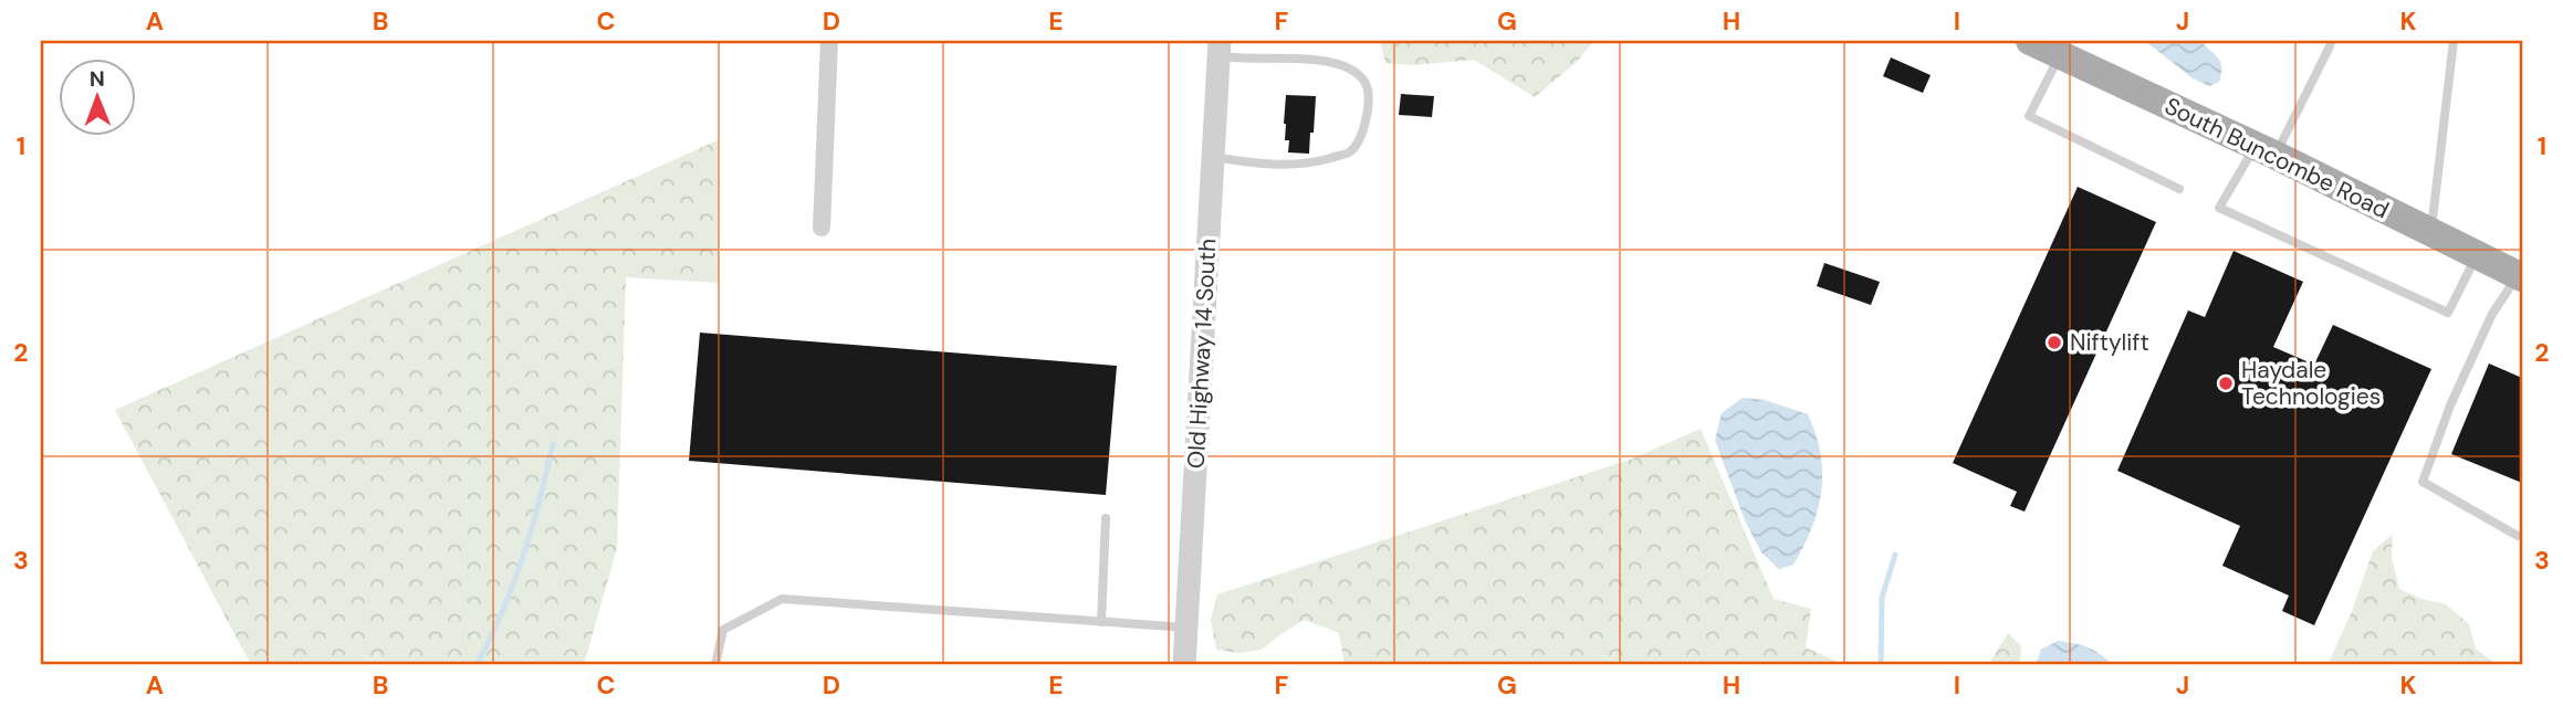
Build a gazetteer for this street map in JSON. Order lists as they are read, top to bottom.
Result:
{
  "streets": {
    "main road": ["South Buncombe Road"],
    "street": ["Old Highway 14 South"]
  },
  "places": ["Niftylift", "Haydale Technologies"],
  "north": "top",
  "grid": {
    "columns": [
      "A",
      "B",
      "C",
      "D",
      "E",
      "F",
      "G",
      "H",
      "I",
      "J",
      "K"
    ],
    "rows": ["1", "2", "3"]
  }
}
